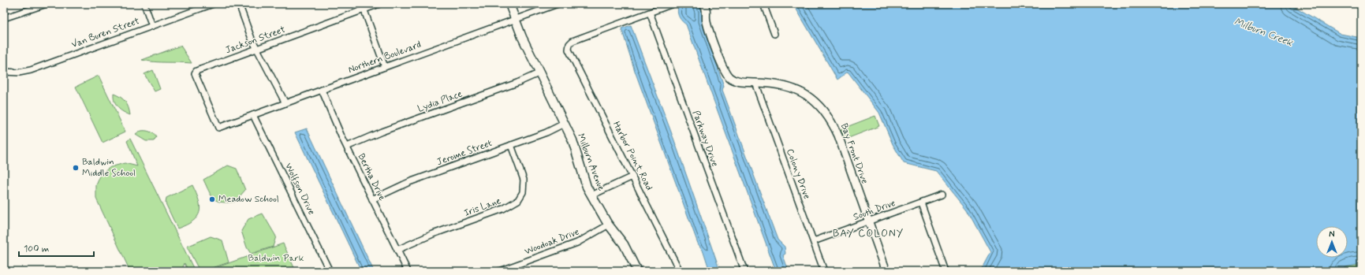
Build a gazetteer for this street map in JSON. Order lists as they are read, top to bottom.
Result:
{
  "streets": {
    "main road": ["Milburn Avenue"],
    "street": [
      "Van Buren Street",
      "Jackson Street",
      "Northern Boulevard",
      "Lydia Place",
      "Parkway Drive",
      "Jerome Street",
      "Bay Front Drive",
      "Harbor Point Road",
      "Colony Drive",
      "Bertha Drive",
      "Wolfson Drive",
      "Iris Lane",
      "South Drive",
      "Woodoak Drive"
    ]
  },
  "crossings": [
    ["Jackson Street", "Northern Boulevard"],
    ["Northern Boulevard", "Milburn Avenue"],
    ["Northern Boulevard", "Bertha Drive"],
    ["Northern Boulevard", "Wolfson Drive"],
    ["Lydia Place", "Milburn Avenue"],
    ["Lydia Place", "Bertha Drive"],
    ["Parkway Drive", "Harbor Point Road"],
    ["Jerome Street", "Milburn Avenue"],
    ["Jerome Street", "Bertha Drive"],
    ["Jerome Street", "Iris Lane"],
    ["Bay Front Drive", "Colony Drive"],
    ["Bay Front Drive", "South Drive"],
    ["Milburn Avenue", "Woodoak Drive"],
    ["Colony Drive", "South Drive"],
    ["Bertha Drive", "Iris Lane"]
  ],
  "districts": ["BAY COLONY"],
  "water": ["Milburn Creek"],
  "parks": ["Baldwin Park"],
  "places": ["Baldwin Middle School", "Meadow School"],
  "scale_bar": "100 m",
  "north": "top"
}
